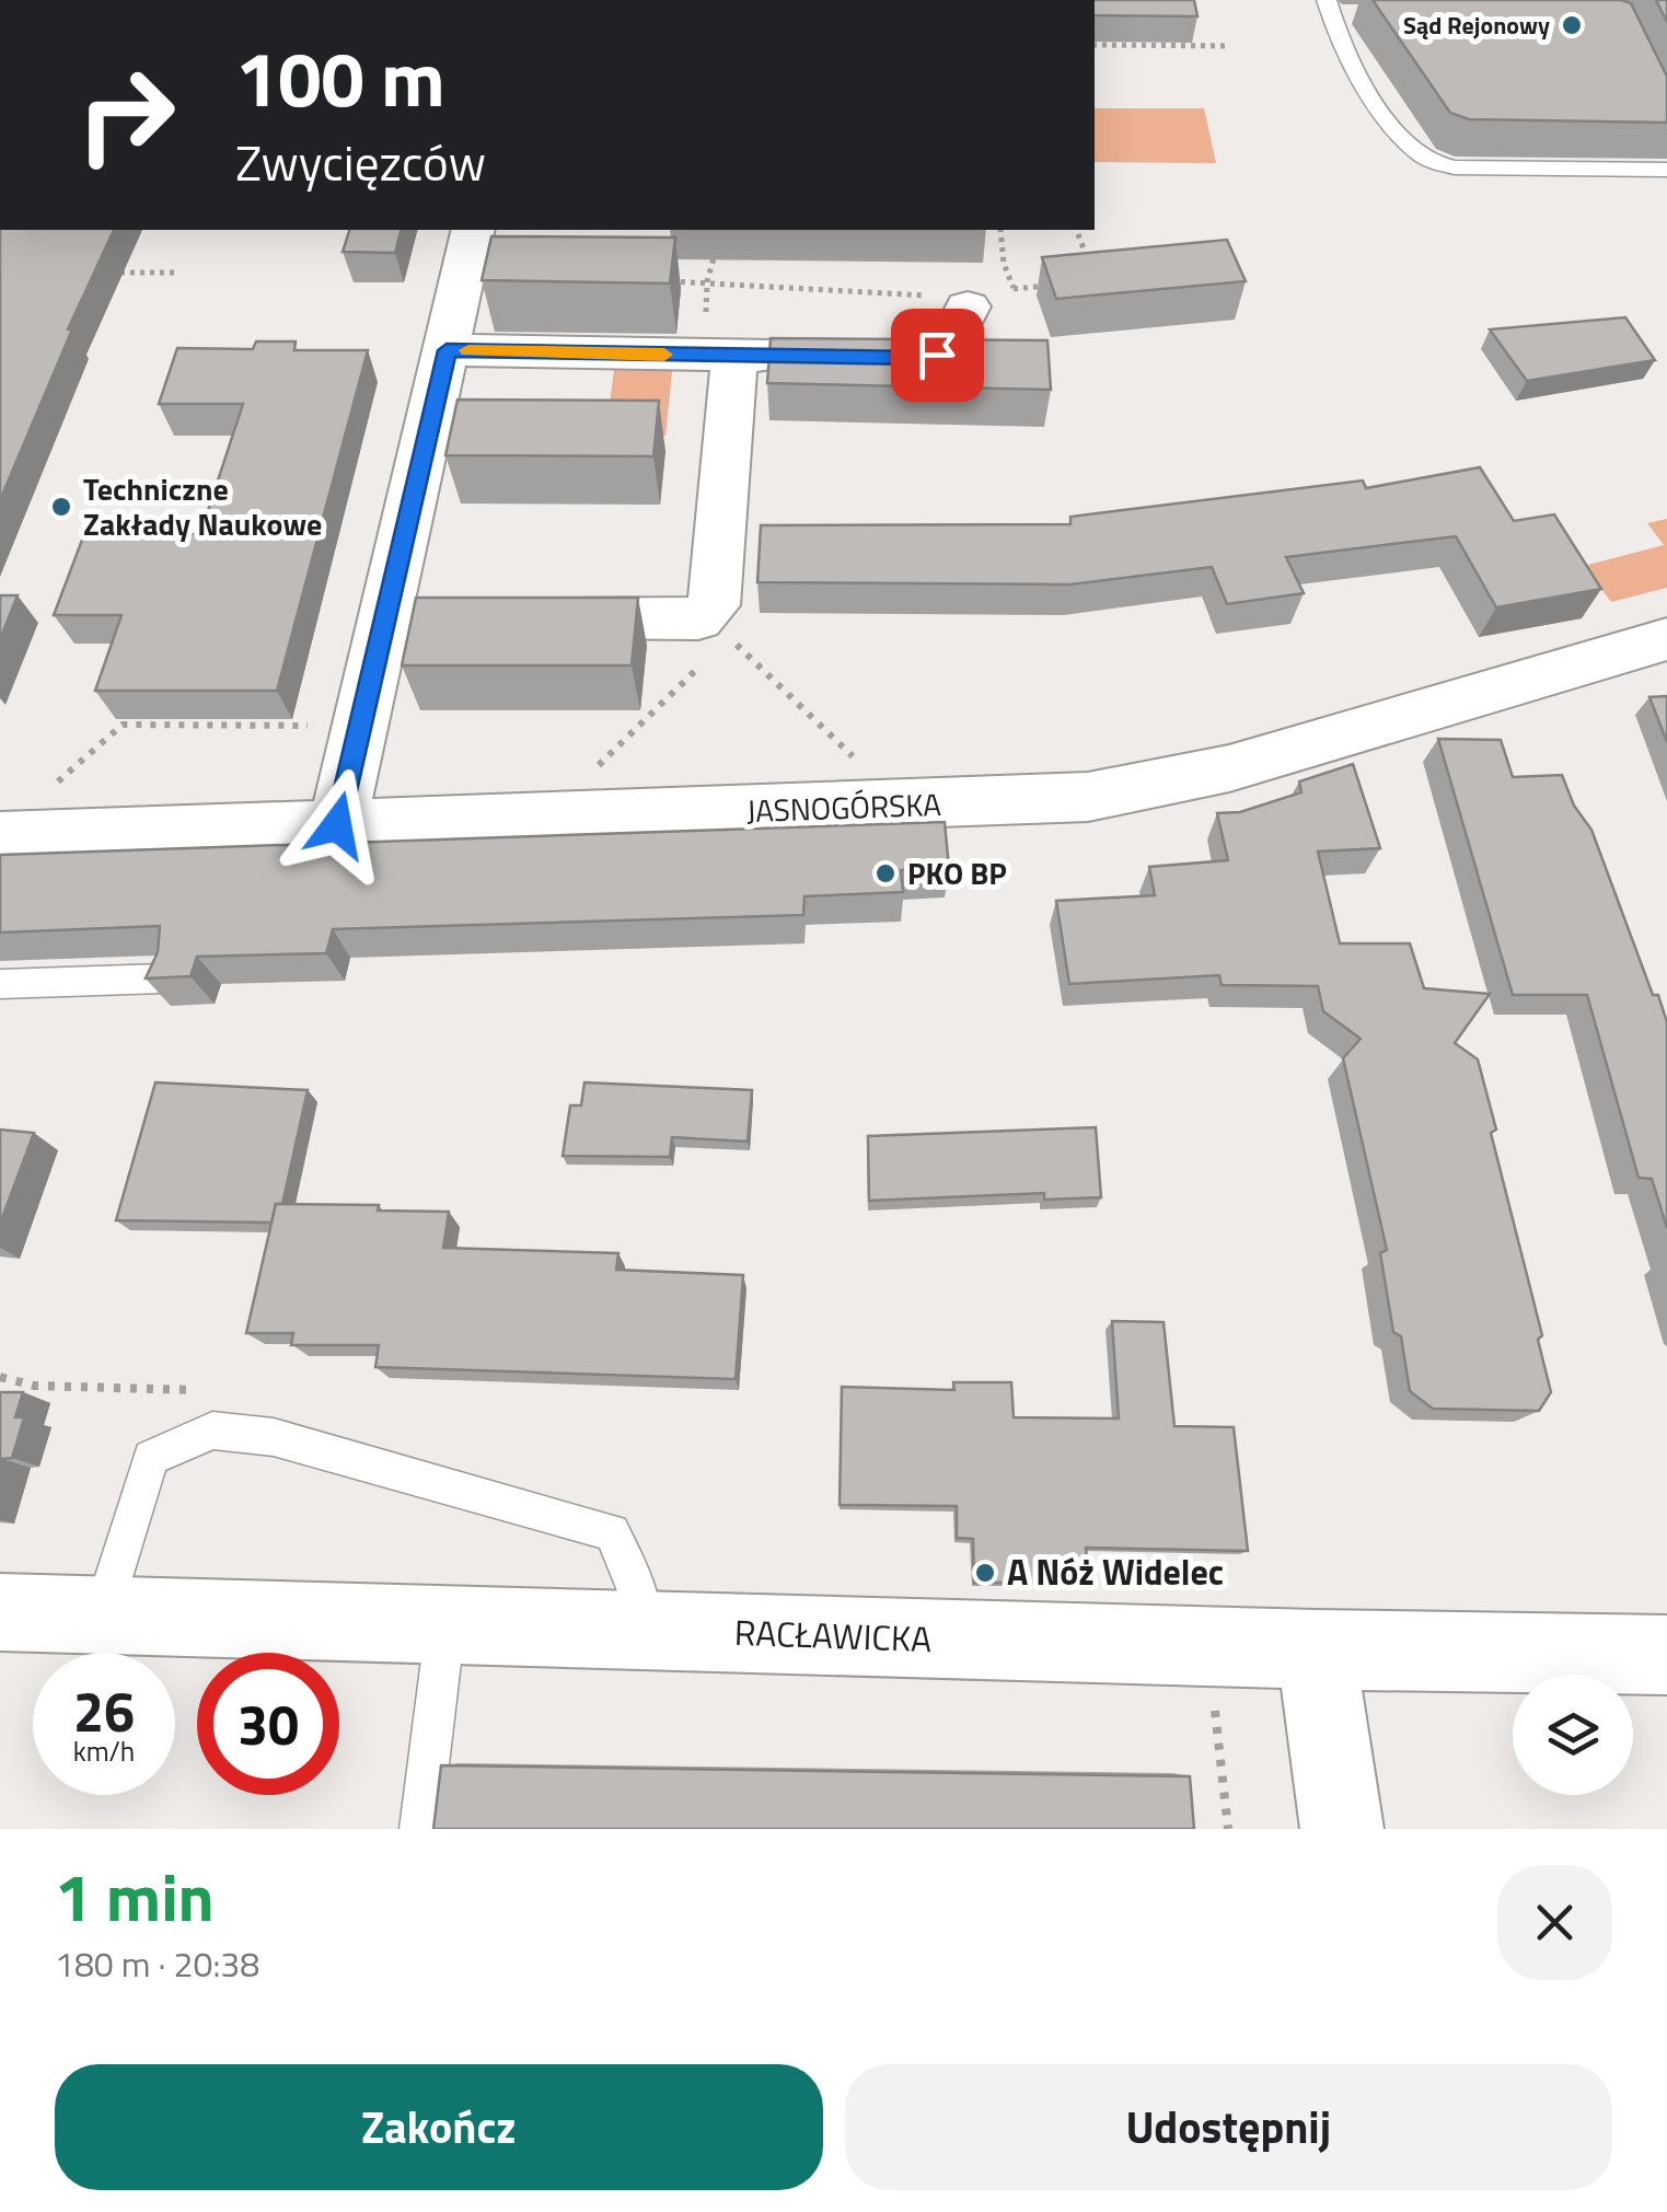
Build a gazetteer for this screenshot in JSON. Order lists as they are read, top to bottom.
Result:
{
  "streets": {
    "street": ["JASNOGÓRSKA", "RACŁAWICKA"]
  },
  "places": [
    "Sąd Rejonowy",
    "Techniczne Zakłady Naukowe",
    "PKO BP",
    "A Nóż Widelec"
  ],
  "page": {
    "turn": ["100 m", "Zwycięzców"],
    "speed": "26 km/h",
    "limit": "30",
    "heading": ["1 min", "180 m · 20:38"],
    "buttons": ["Zakończ", "Udostępnij"]
  }
}
